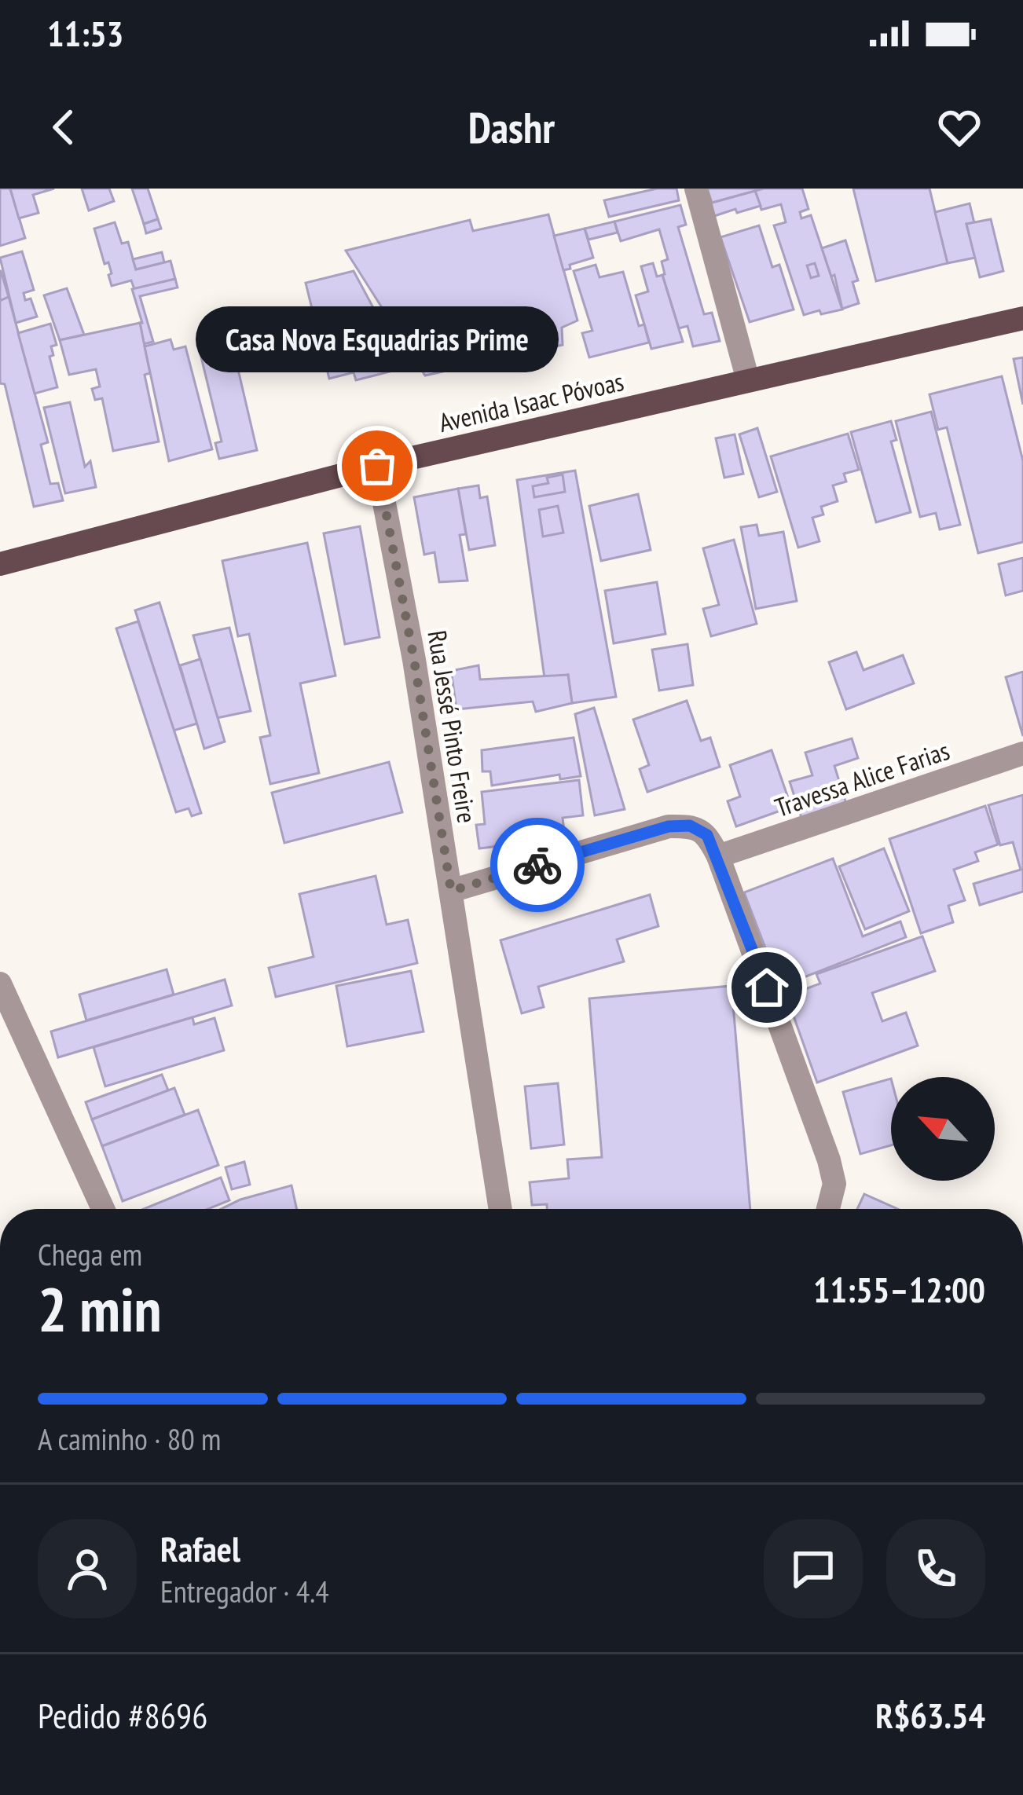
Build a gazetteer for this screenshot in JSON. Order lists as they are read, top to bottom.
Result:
{
  "streets": {
    "main road": ["Avenida Isaac Póvoas"],
    "street": ["Rua Jessé Pinto Freire", "Travessa Alice Farias"]
  },
  "crossings": [
    ["Avenida Isaac Póvoas", "Rua Jessé Pinto Freire"]
  ],
  "places": ["Casa Nova Esquadrias Prime"],
  "north": "top left",
  "page": {
    "status": "11:53",
    "header": "Dashr",
    "bubble": "Casa Nova Esquadrias Prime",
    "heading": ["2 min", "Chega em", "11:55–12:00"],
    "panel": [
      "Rafael",
      "Entregador · 4.4",
      "Pedido #8696",
      "R$63.54"
    ],
    "bar": "A caminho · 80 m"
  }
}
